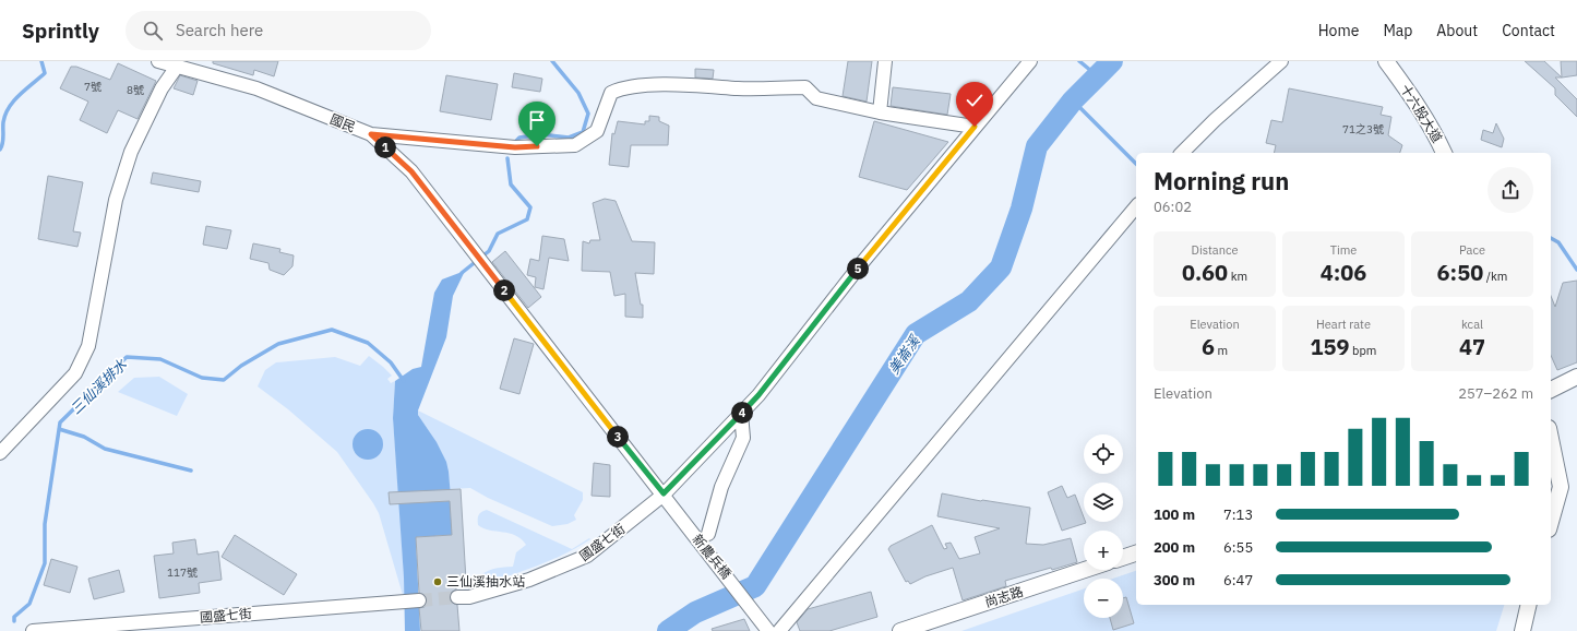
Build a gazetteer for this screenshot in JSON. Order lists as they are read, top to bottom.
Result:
{
  "streets": {
    "street": [
      "十六股大道",
      "國民",
      "國盛七街",
      "新農兵橋",
      "尚志路"
    ]
  },
  "crossings": [
    ["國民", "國盛七街"],
    ["國民", "新農兵橋"]
  ],
  "water": ["美崙溪", "三仙溪排水"],
  "places": ["三仙溪抽水站"],
  "house_numbers": [
    "7號",
    "8號",
    "71之3號",
    "117號"
  ],
  "page": {
    "header": "Sprintly",
    "search": "Search here",
    "nav": [
      "Home",
      "Map",
      "About",
      "Contact"
    ],
    "pins": [
      "1",
      "5",
      "2",
      "4",
      "3"
    ],
    "heading": ["Morning run", "06:02"],
    "stats": [
      ["Distance", "0.60 km"],
      ["Time", "4:06"],
      ["Pace", "6:50 /km"],
      ["Elevation", "6 m"],
      ["Heart rate", "159 bpm"],
      ["kcal", "47"]
    ],
    "chart": ["Elevation", "257–262 m"],
    "map_buttons": ["+", "−"],
    "list": [
      {
        "name": "100 m",
        "note": "7:13"
      },
      {
        "name": "200 m",
        "note": "6:55"
      },
      {
        "name": "300 m",
        "note": "6:47"
      }
    ]
  }
}
